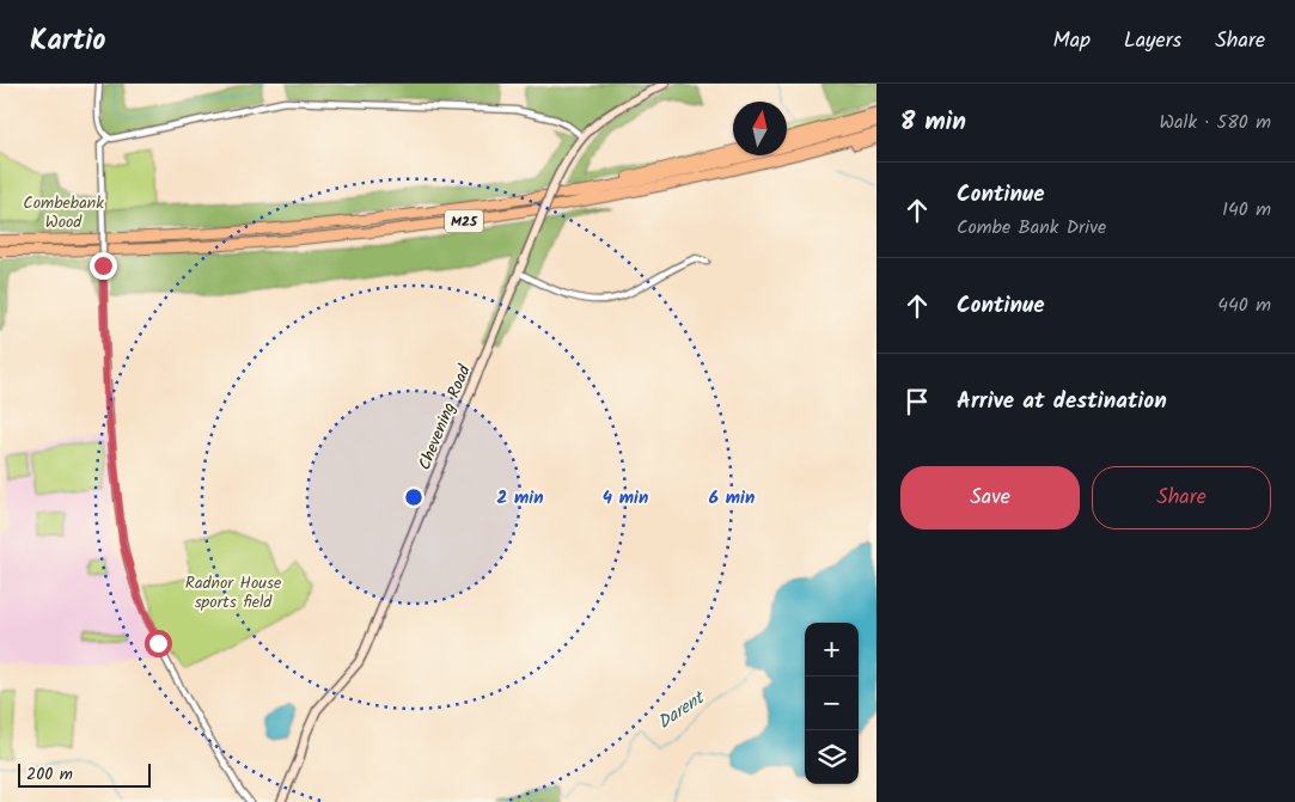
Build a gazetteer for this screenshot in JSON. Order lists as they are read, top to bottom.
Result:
{
  "streets": {
    "highway": ["M25"],
    "main road": ["Chevening Road"]
  },
  "water": ["Darent"],
  "parks": ["Combebank Wood", "Radnor House sports field"],
  "scale_bar": "200 m",
  "north": "top",
  "page": {
    "header": "Kartio",
    "nav": ["Map", "Layers", "Share"],
    "heading": ["8 min", "Walk · 580 m"],
    "list": [
      ["Continue", "Combe Bank Drive", "140 m"],
      ["Continue", "440 m"],
      "Arrive at destination"
    ],
    "buttons": ["Save", "Share"],
    "map_buttons": ["+", "−"],
    "scale": "200 m"
  },
  "rings": ["2 min", "4 min", "6 min"]
}
